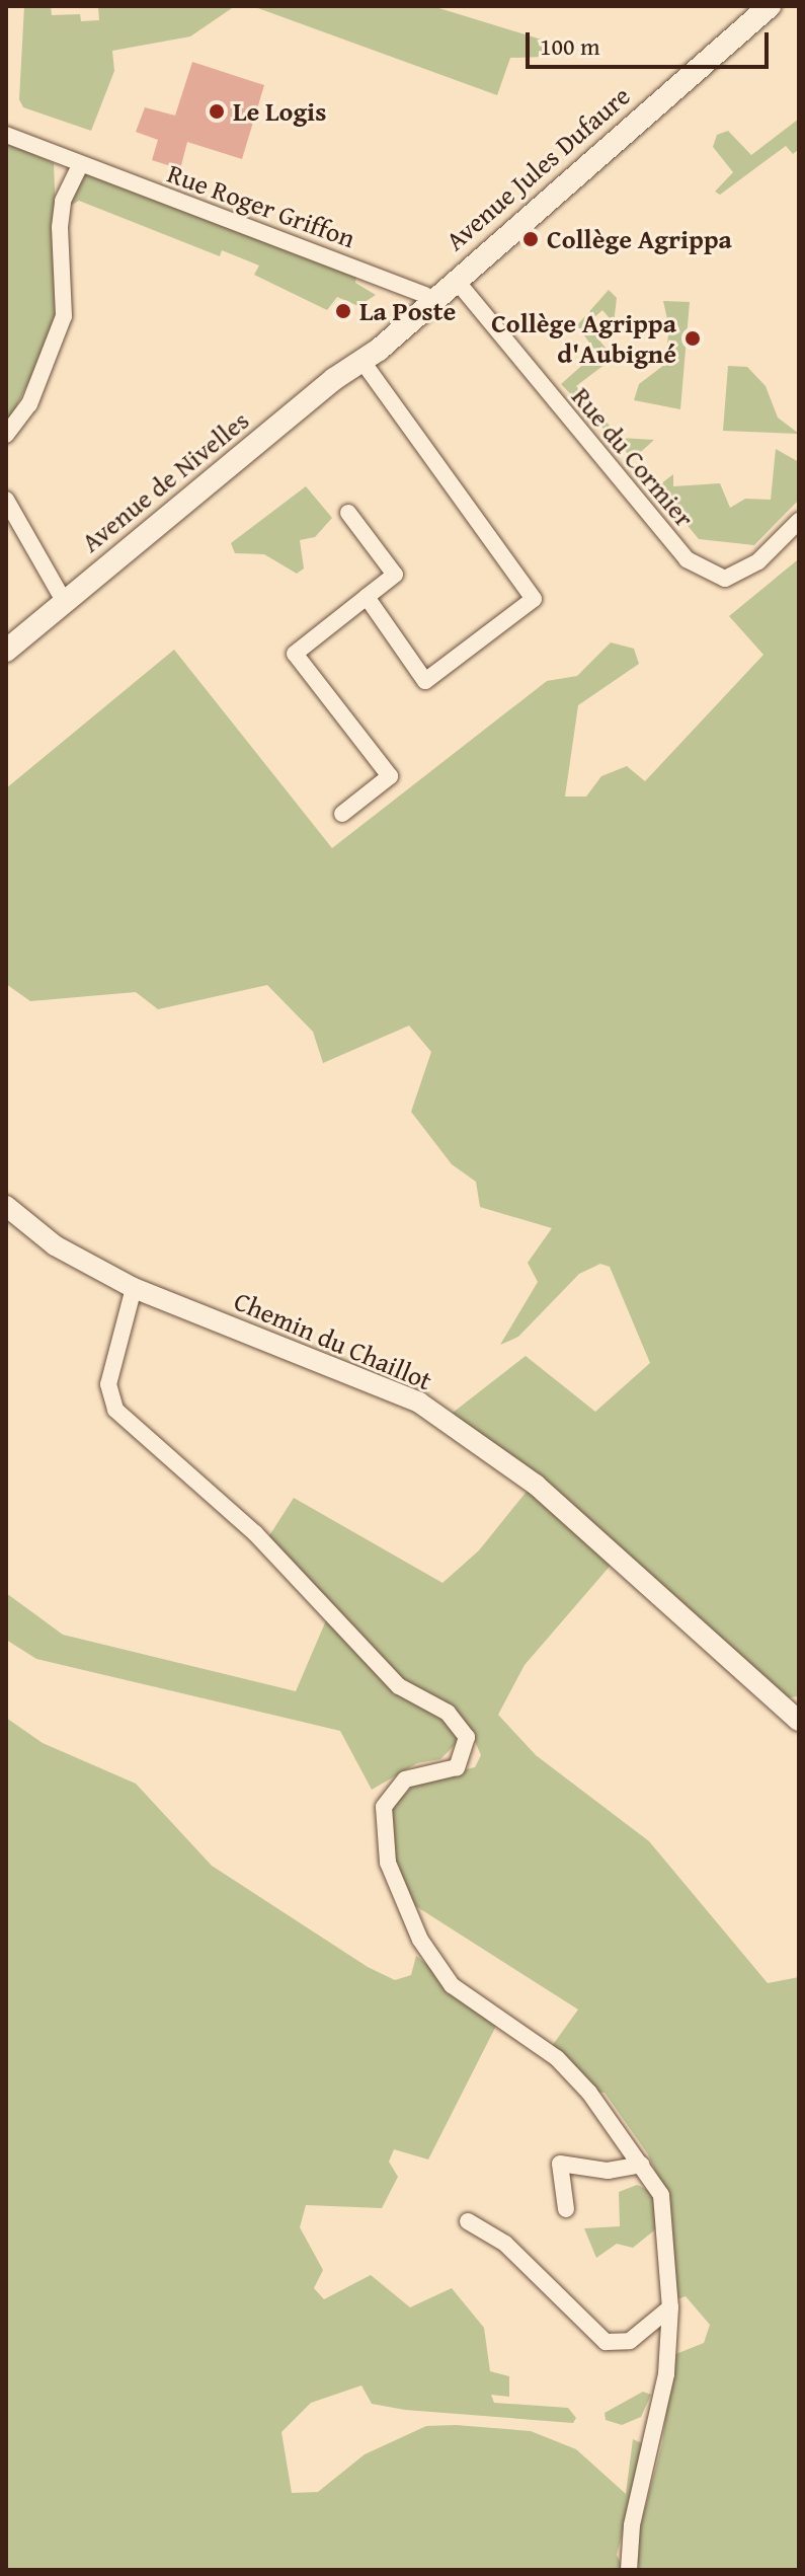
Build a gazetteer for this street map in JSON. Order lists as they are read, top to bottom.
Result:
{
  "streets": {
    "main road": ["Avenue Jules Dufaure", "Avenue de Nivelles"],
    "street": ["Rue Roger Griffon", "Rue du Cormier", "Chemin du Chaillot"]
  },
  "crossings": [
    ["Avenue Jules Dufaure", "Rue du Cormier"],
    ["Avenue Jules Dufaure", "Avenue de Nivelles"],
    ["Rue Roger Griffon", "Avenue de Nivelles"],
    ["Rue du Cormier", "Avenue de Nivelles"]
  ],
  "places": [
    "Le Logis",
    "Collège Agrippa",
    "La Poste",
    "Collège Agrippa d'Aubigné"
  ],
  "scale_bar": "100 m"
}
